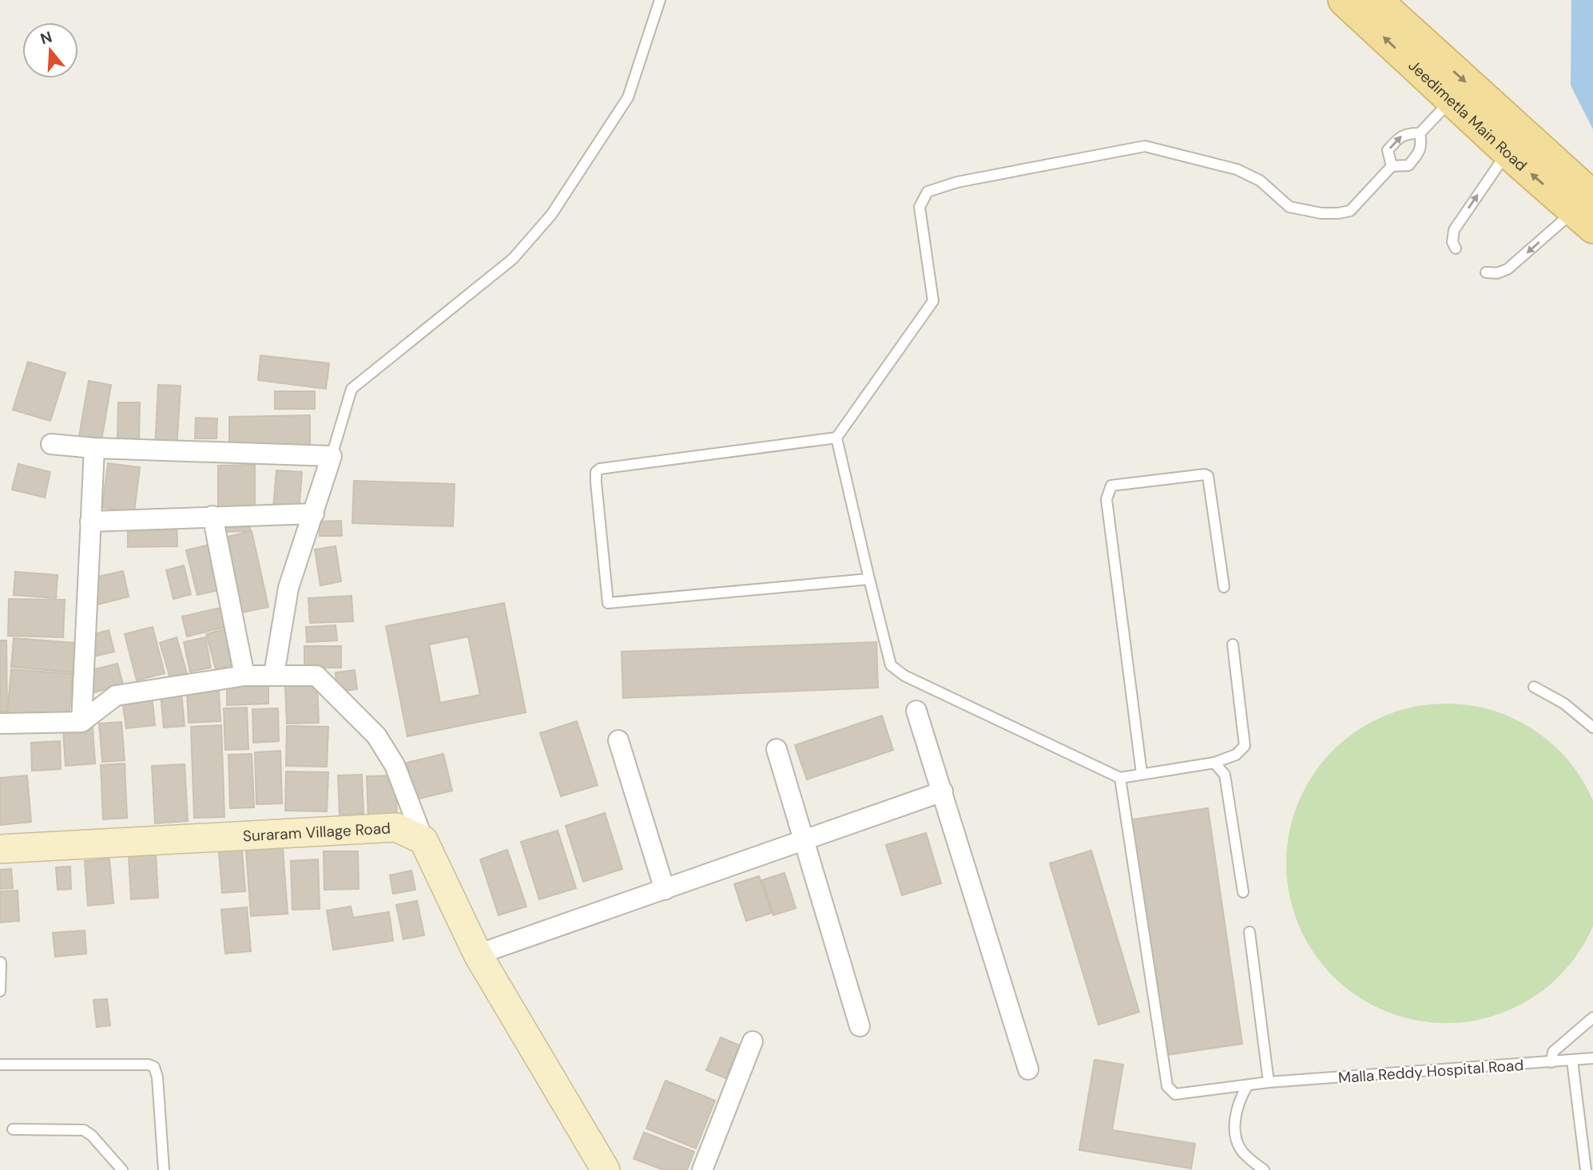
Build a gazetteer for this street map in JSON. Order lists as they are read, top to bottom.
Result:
{
  "streets": {
    "main road": ["Jeedimetla Main Road", "Suraram Village Road"],
    "lane": ["Malla Reddy Hospital Road"]
  },
  "north": "top"
}
